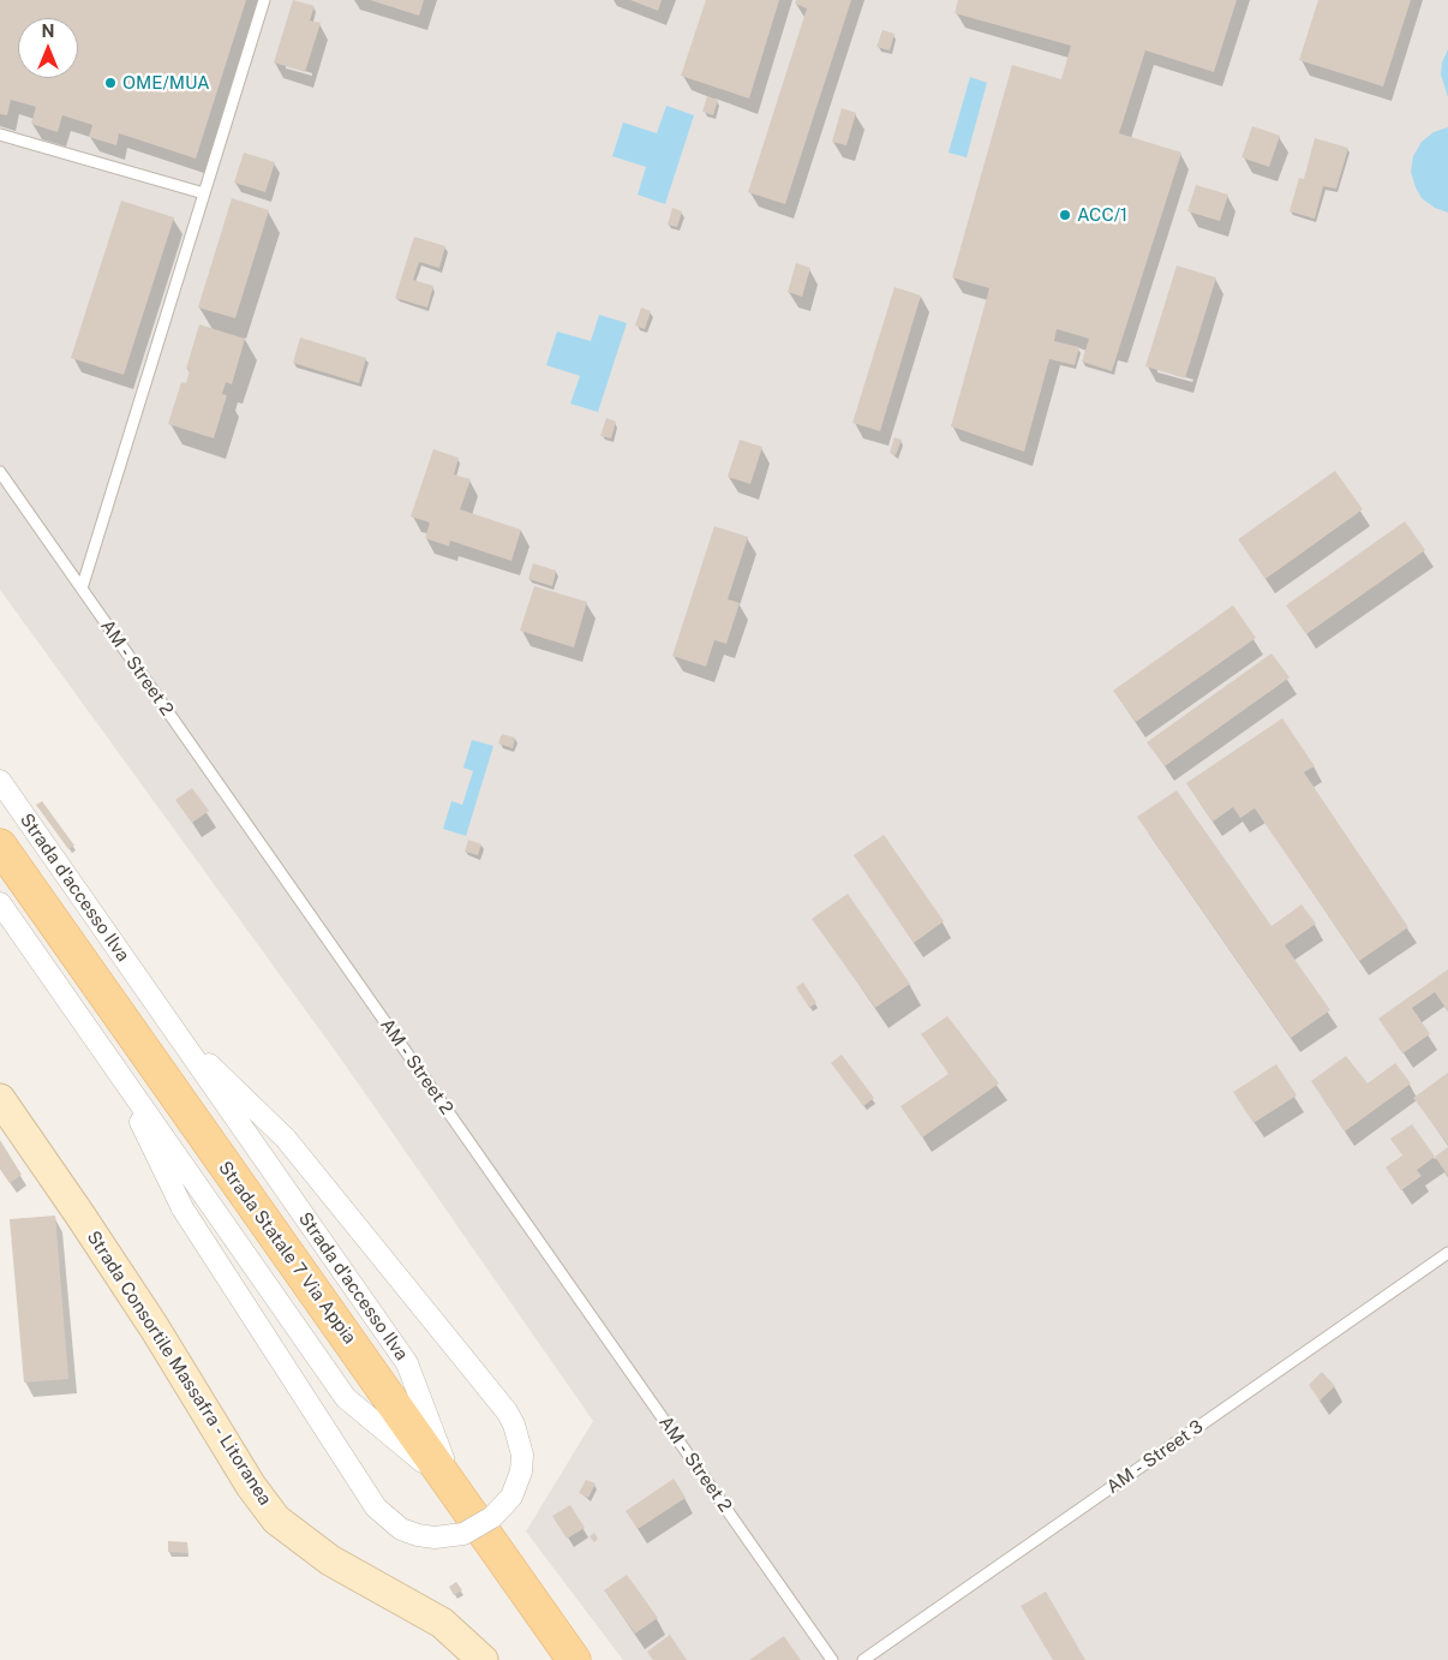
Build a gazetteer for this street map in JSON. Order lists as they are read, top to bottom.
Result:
{
  "streets": {
    "main road": ["Strada Statale 7 Via Appia"],
    "street": ["Strada d'accesso Ilva", "Strada Consortile Massafra - Litoranea"],
    "lane": ["AM - Street 2", "AM - Street 3"]
  },
  "crossings": [
    ["Strada d'accesso Ilva", "Strada Statale 7 Via Appia"]
  ],
  "places": ["OME/MUA", "ACC/1"],
  "north": "top"
}
